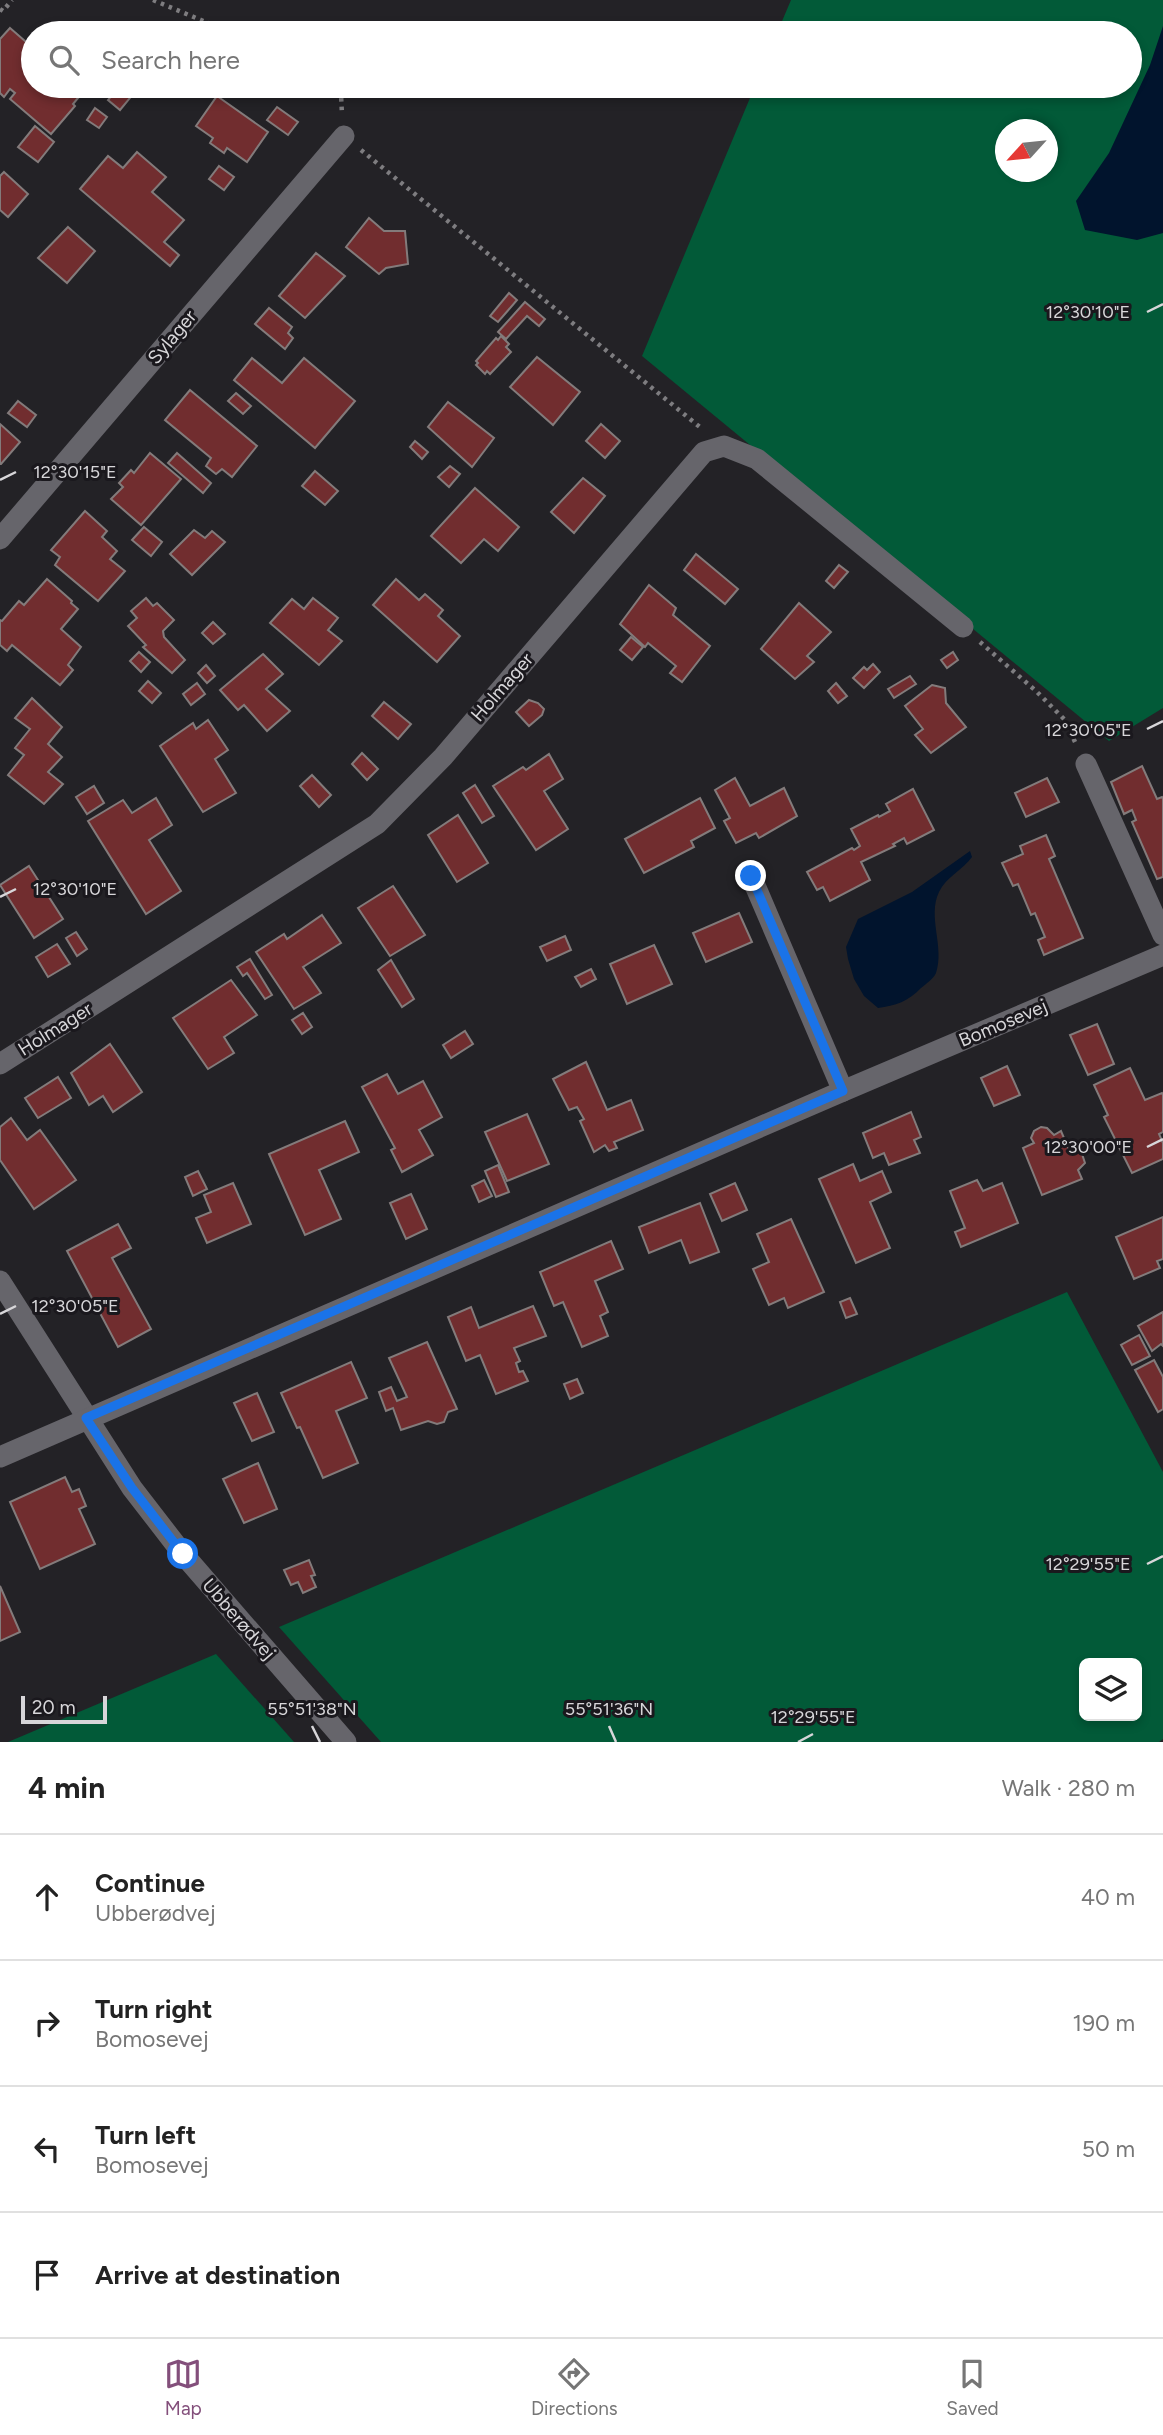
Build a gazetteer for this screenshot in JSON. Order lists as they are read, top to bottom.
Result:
{
  "streets": {
    "street": [
      "Sylager",
      "Holmager",
      "Bomosevej",
      "Ubberødvej"
    ]
  },
  "crossings": [
    ["Bomosevej", "Ubberødvej"]
  ],
  "scale_bar": "20 m",
  "north": "bottom left",
  "page": {
    "search": "Search here",
    "scale": "20 m",
    "heading": ["4 min", "Walk · 280 m"],
    "list": [
      ["Continue", "Ubberødvej", "40 m"],
      ["Turn right", "Bomosevej", "190 m"],
      ["Turn left", "Bomosevej", "50 m"],
      "Arrive at destination"
    ],
    "nav": ["Map", "Directions", "Saved"]
  },
  "coordinates": [
    "12°30'10\"E",
    "12°30'15\"E",
    "12°30'05\"E",
    "12°30'00\"E",
    "12°29'55\"E",
    "55°51'38\"N",
    "55°51'36\"N"
  ]
}
